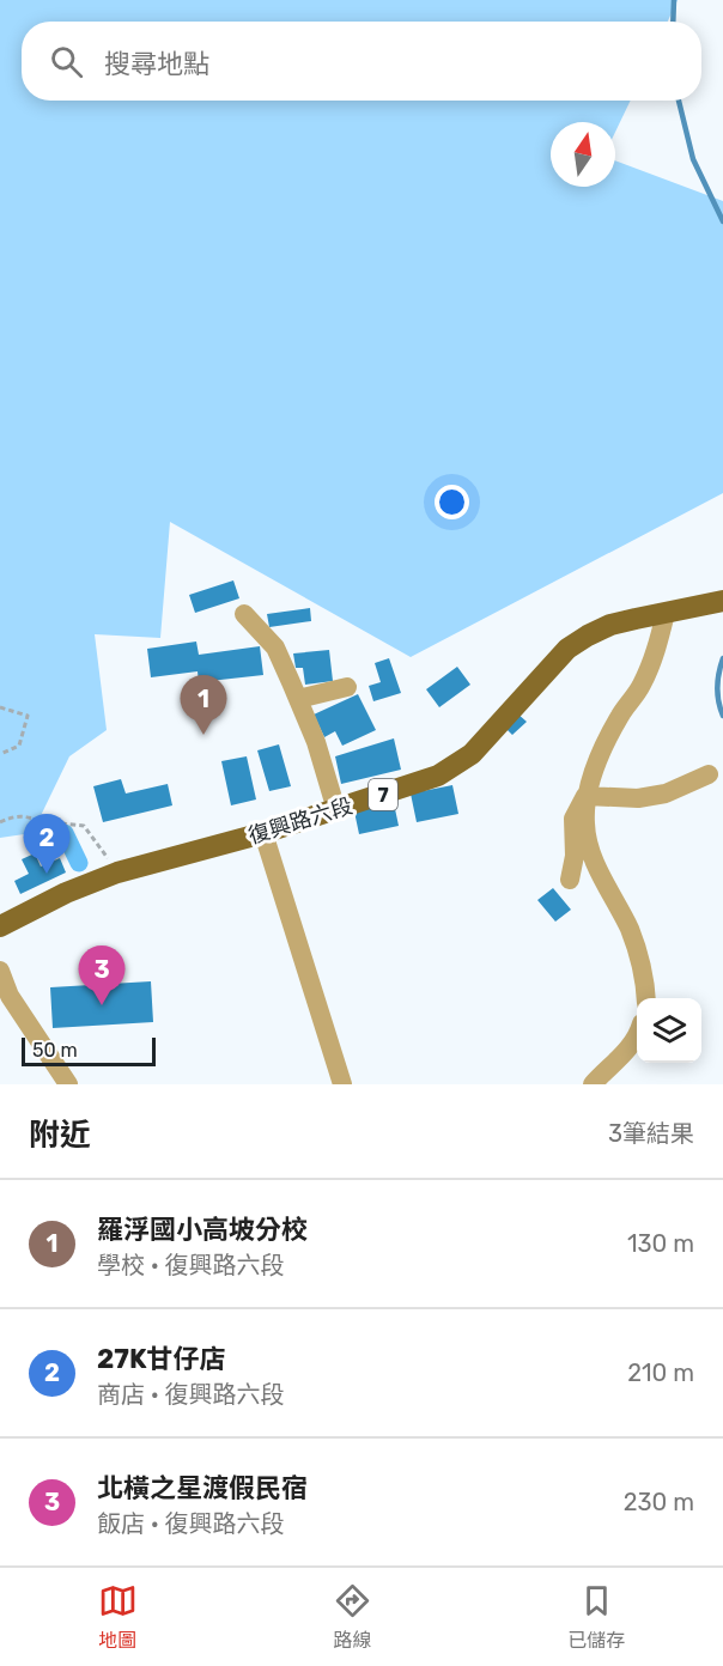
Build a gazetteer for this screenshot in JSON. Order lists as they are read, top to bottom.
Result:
{
  "streets": {
    "main road": ["7", "復興路六段"]
  },
  "scale_bar": "50 m",
  "north": "top",
  "page": {
    "search": "搜尋地點",
    "pins": ["1", "2", "3"],
    "scale": "50 m",
    "heading": ["附近", "3筆結果"],
    "list": [
      {
        "mark": "1",
        "name": "羅浮國小高坡分校",
        "note": "學校 · 復興路六段",
        "value": "130 m"
      },
      {
        "mark": "2",
        "name": "27K甘仔店",
        "note": "商店 · 復興路六段",
        "value": "210 m"
      },
      {
        "mark": "3",
        "name": "北橫之星渡假民宿",
        "note": "飯店 · 復興路六段",
        "value": "230 m"
      }
    ],
    "nav": ["地圖", "路線", "已儲存"]
  }
}
